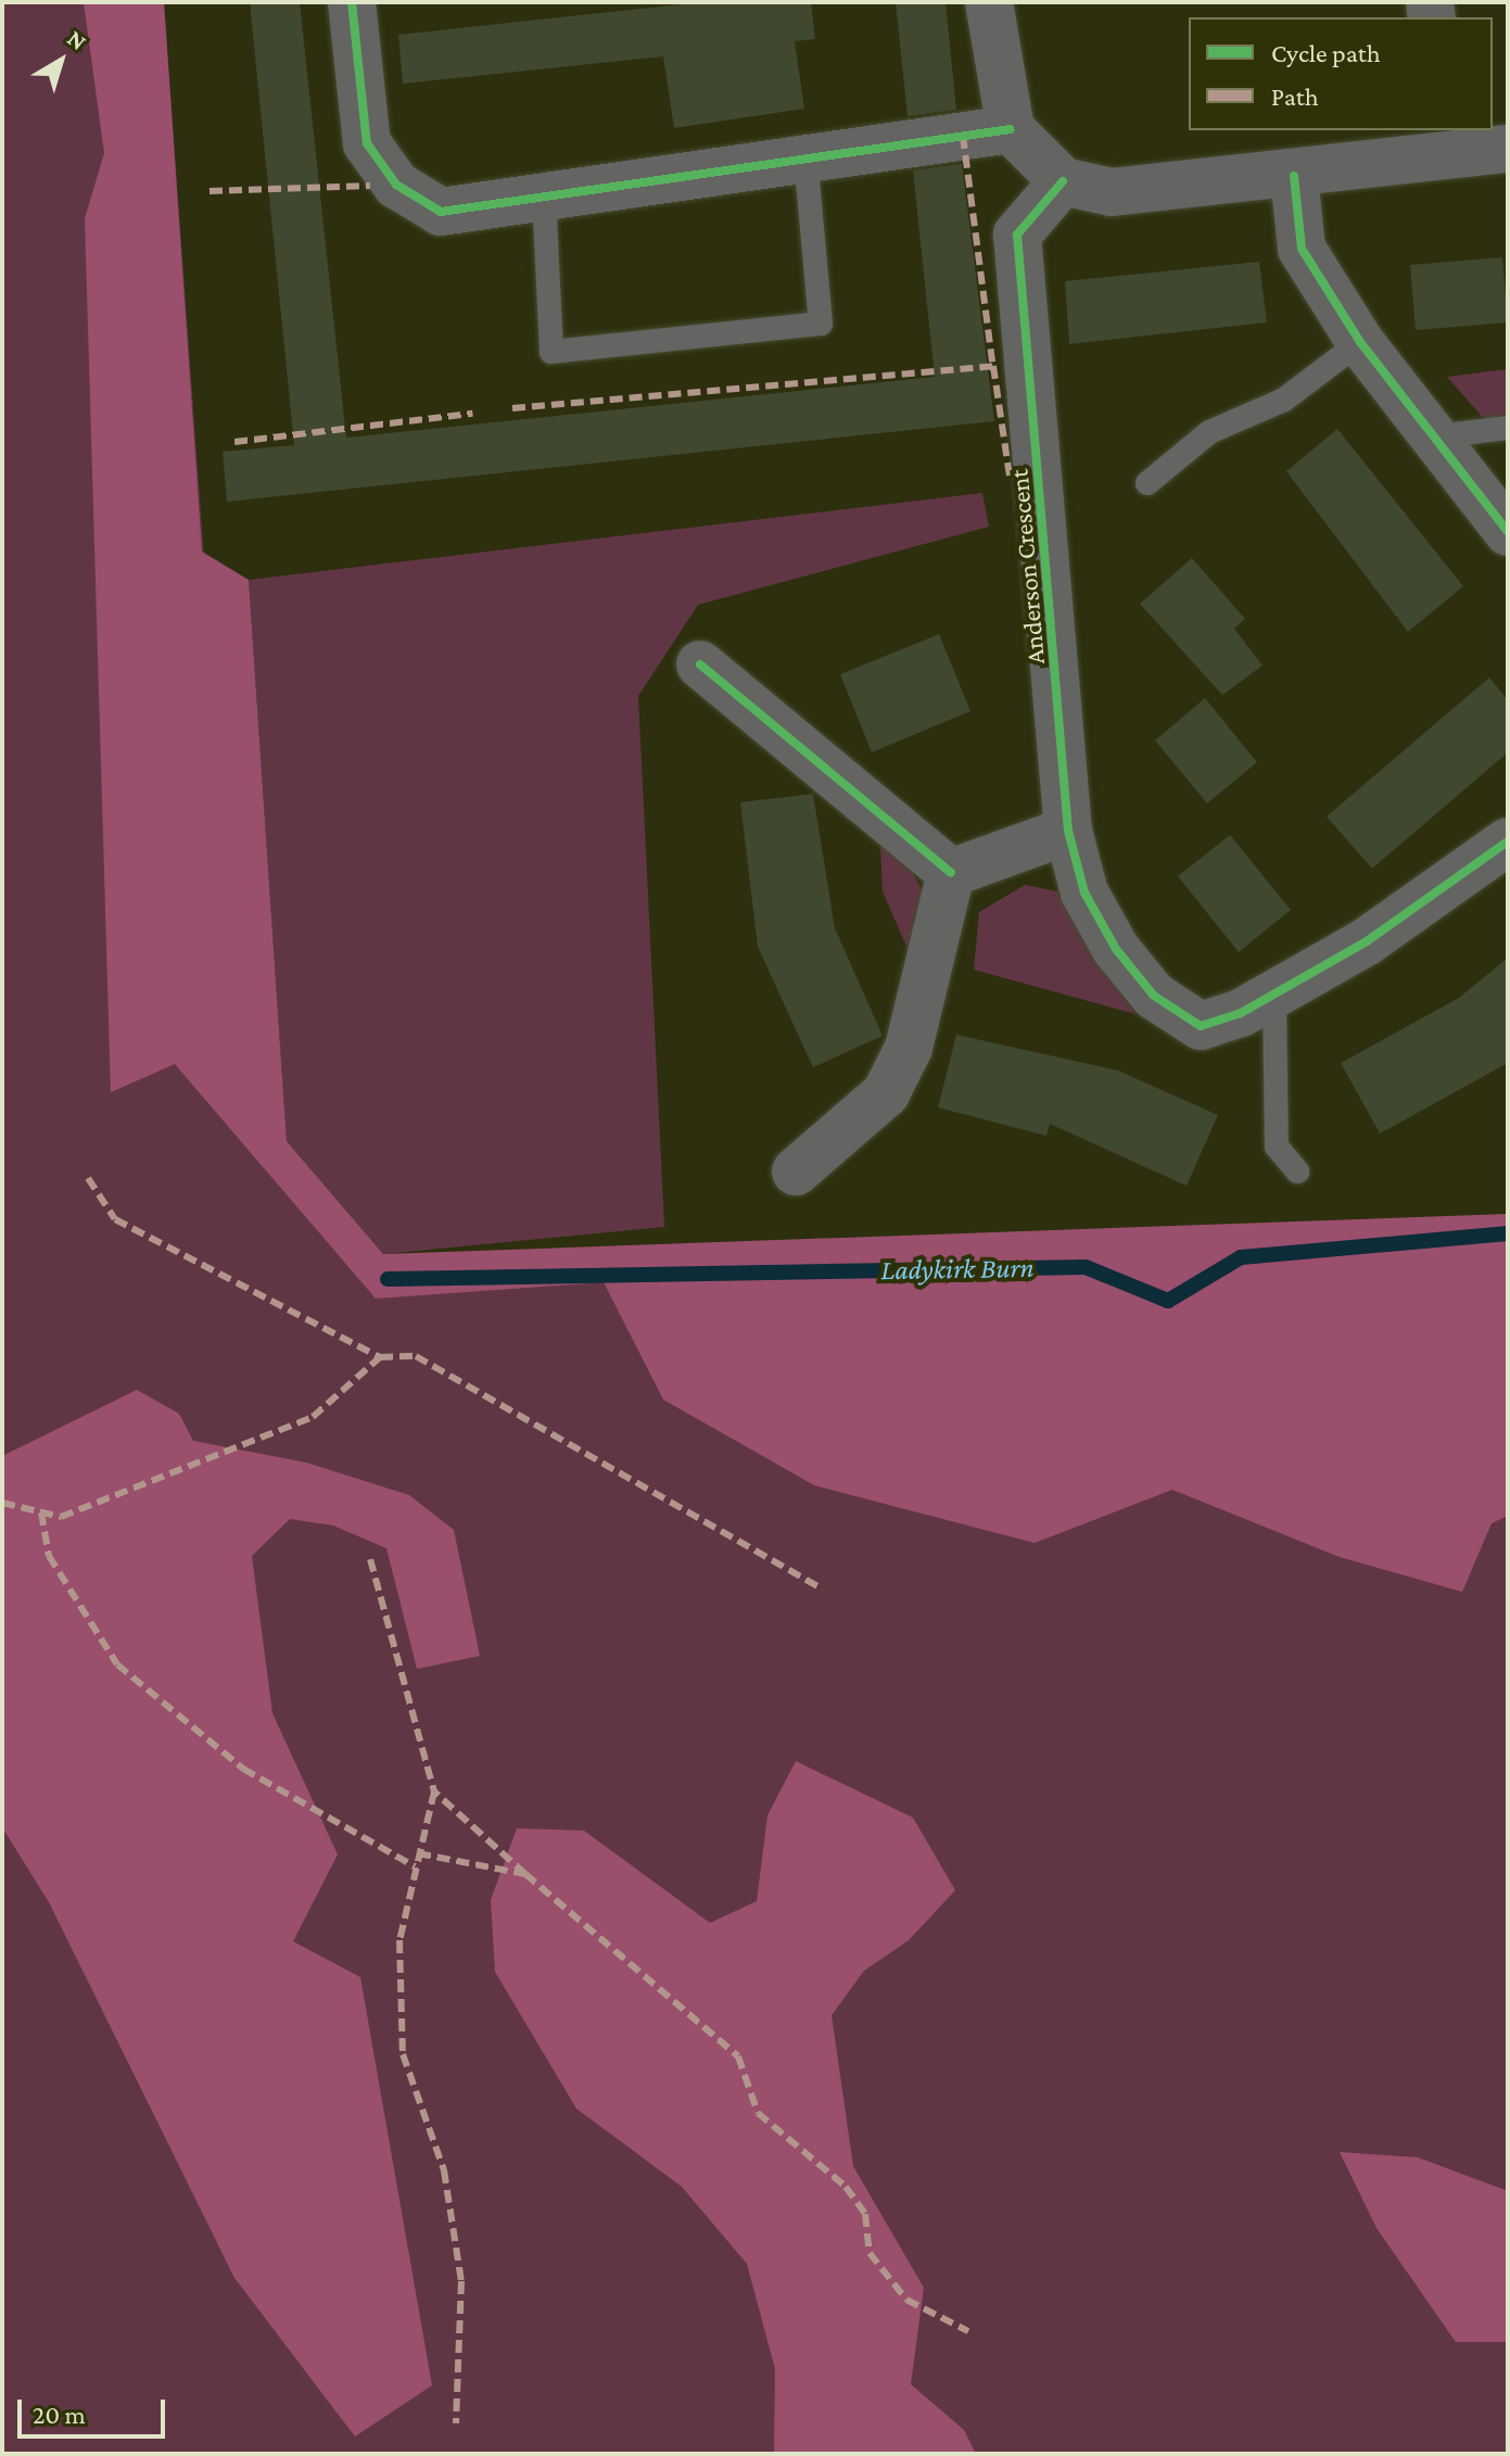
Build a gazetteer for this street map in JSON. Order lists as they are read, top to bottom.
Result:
{
  "streets": {
    "street": ["Anderson Crescent"]
  },
  "water": ["Ladykirk Burn"],
  "legend": ["Cycle path", "Path"],
  "scale_bar": "20 m",
  "north": "top right"
}
